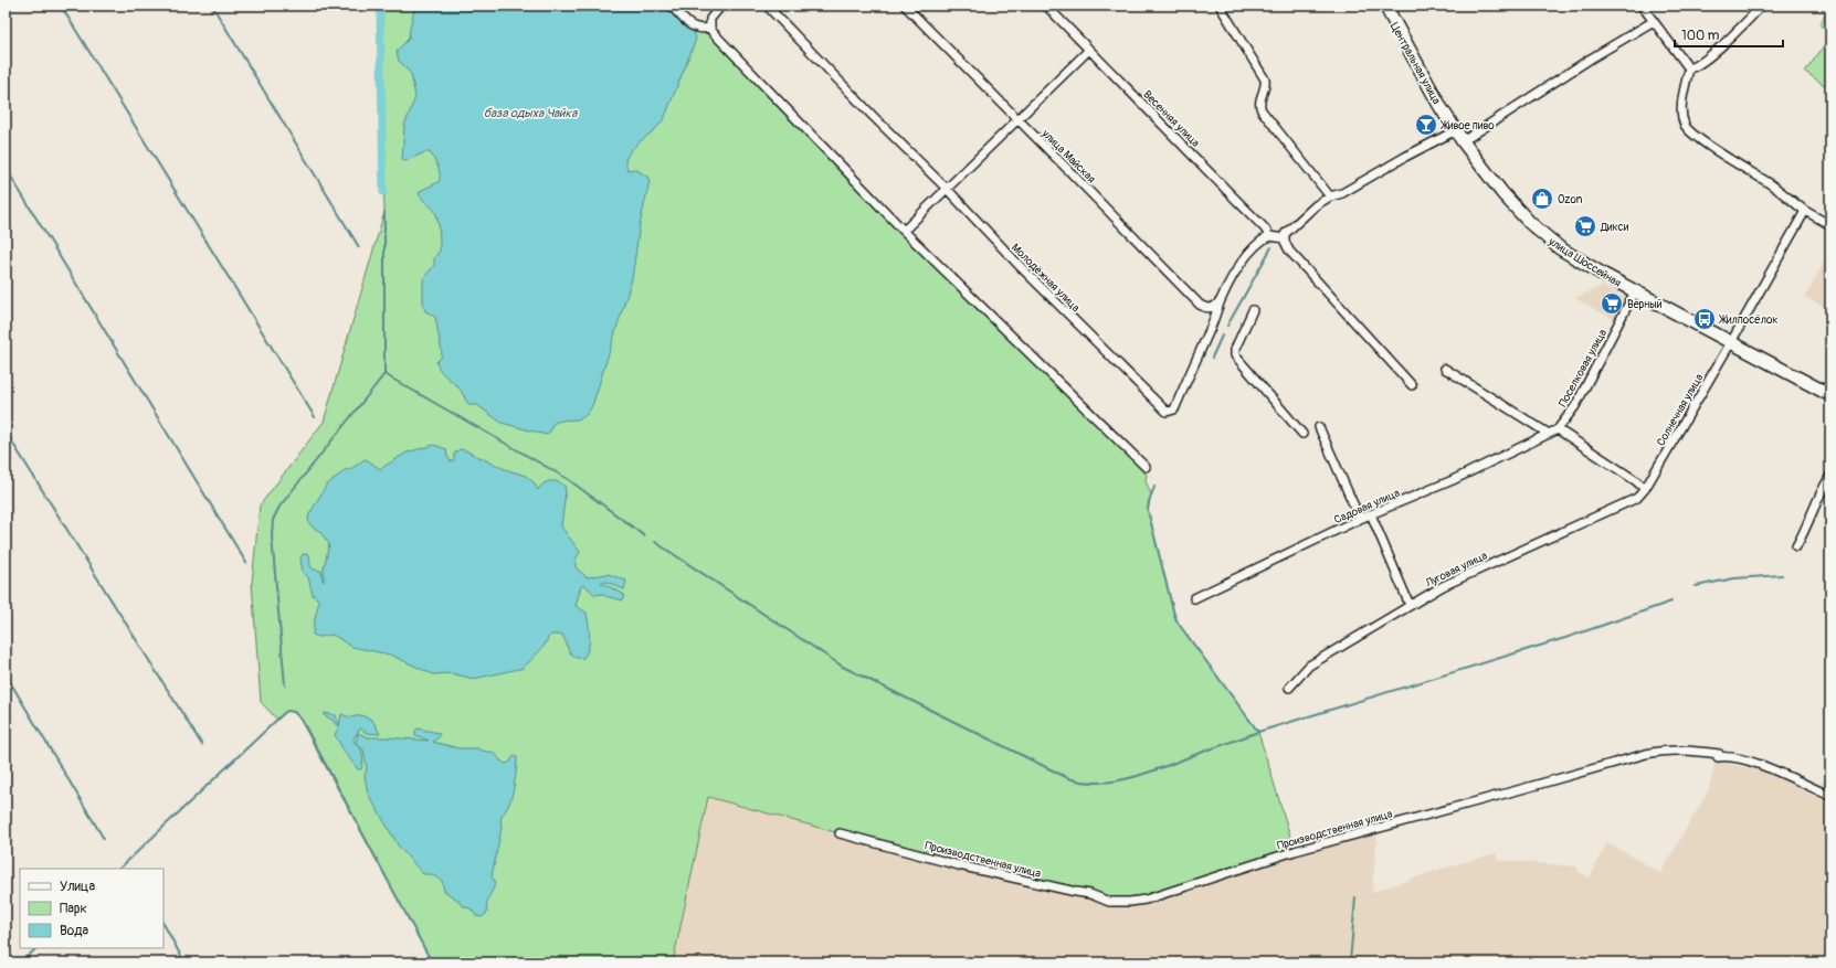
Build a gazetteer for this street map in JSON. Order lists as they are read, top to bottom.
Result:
{
  "streets": {
    "main road": ["Центральная улица", "улица Шоссейная"],
    "street": [
      "Весенняя улица",
      "улица Майская",
      "Молодёжная улица",
      "Поселковая улица",
      "Солнечная улица",
      "Садовая улица",
      "Луговая улица",
      "Производственная улица"
    ]
  },
  "crossings": [
    ["Центральная улица", "улица Шоссейная"],
    ["Весенняя улица", "Молодёжная улица"],
    ["улица Майская", "Молодёжная улица"],
    ["улица Шоссейная", "Поселковая улица"],
    ["улица Шоссейная", "Солнечная улица"],
    ["Поселковая улица", "Садовая улица"],
    ["Солнечная улица", "Луговая улица"]
  ],
  "water": ["база одыха Чайка"],
  "places": {
    "bar": ["Живое пиво"],
    "shop": ["Ozon"],
    "supermarket": ["Дикси", "Верный"],
    "bus stop": ["Жилпосёлок"]
  },
  "legend": ["Улица", "Парк", "Вода"],
  "scale_bar": "100 m"
}
